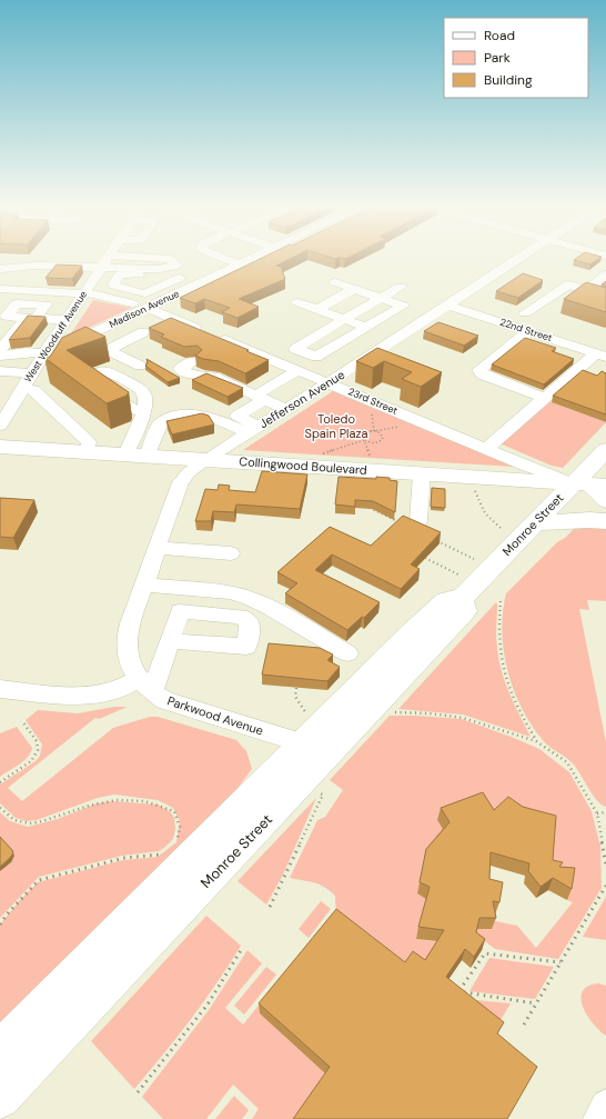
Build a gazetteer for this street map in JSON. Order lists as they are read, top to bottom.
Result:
{
  "streets": {
    "main road": ["Collingwood Boulevard", "Monroe Street"],
    "street": [
      "Madison Avenue",
      "22nd Street",
      "West Woodruff Avenue",
      "Jefferson Avenue",
      "23rd Street",
      "Parkwood Avenue"
    ]
  },
  "crossings": [
    ["Madison Avenue", "West Woodruff Avenue"],
    ["Madison Avenue", "23rd Street"],
    ["22nd Street", "Jefferson Avenue"],
    ["West Woodruff Avenue", "23rd Street"],
    ["Jefferson Avenue", "23rd Street"],
    ["Jefferson Avenue", "Collingwood Boulevard"],
    ["Jefferson Avenue", "Parkwood Avenue"],
    ["23rd Street", "Collingwood Boulevard"],
    ["23rd Street", "Monroe Street"],
    ["Collingwood Boulevard", "Monroe Street"],
    ["Monroe Street", "Parkwood Avenue"]
  ],
  "parks": ["Toledo Spain Plaza"],
  "legend": ["Road", "Park", "Building"]
}
